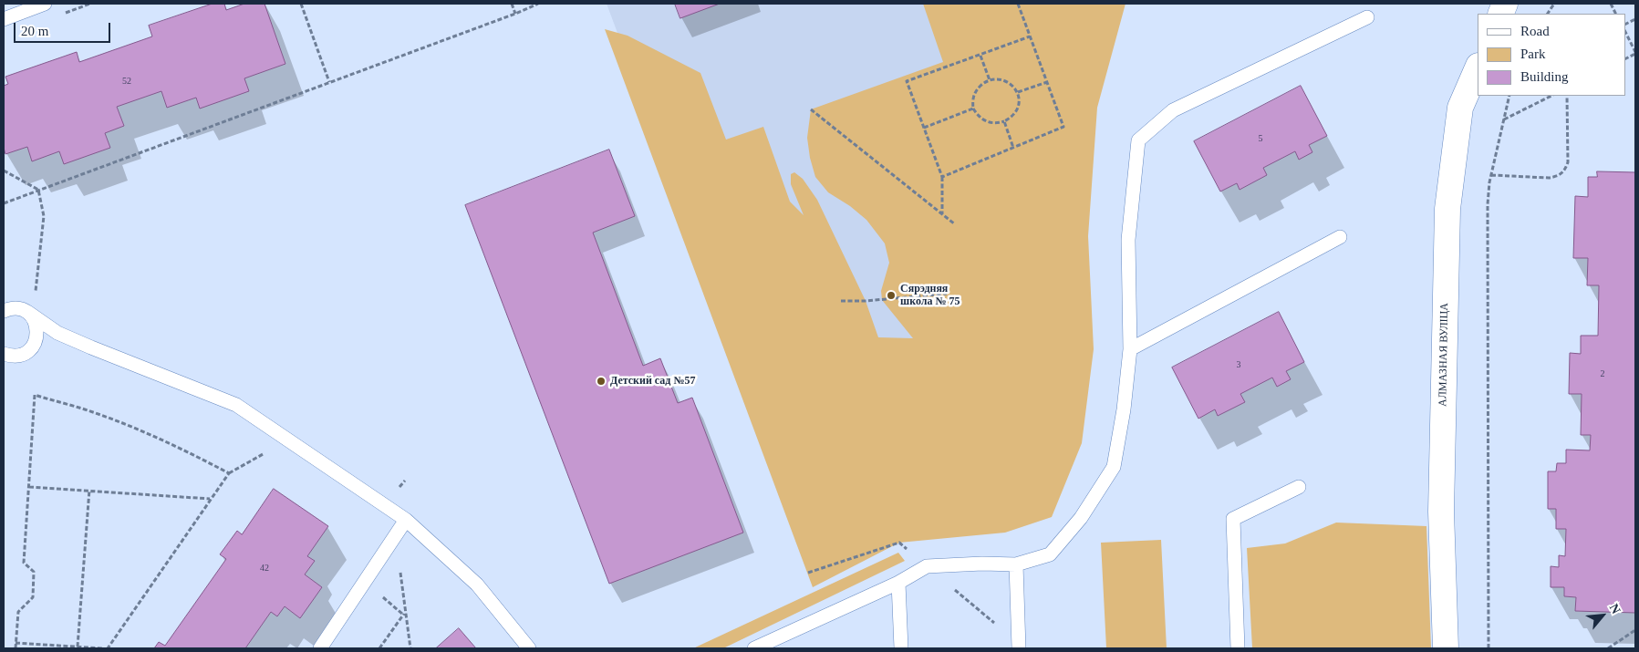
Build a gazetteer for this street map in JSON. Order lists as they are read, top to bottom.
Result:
{
  "streets": {
    "street": ["АЛМАЗНАЯ ВУЛІЦА"]
  },
  "places": ["Сярэдняя школа № 75", "Детский сад №57"],
  "house_numbers": [
    "52",
    "5",
    "3",
    "2",
    "42"
  ],
  "legend": ["Road", "Park", "Building"],
  "scale_bar": "20 m",
  "north": "top right"
}
